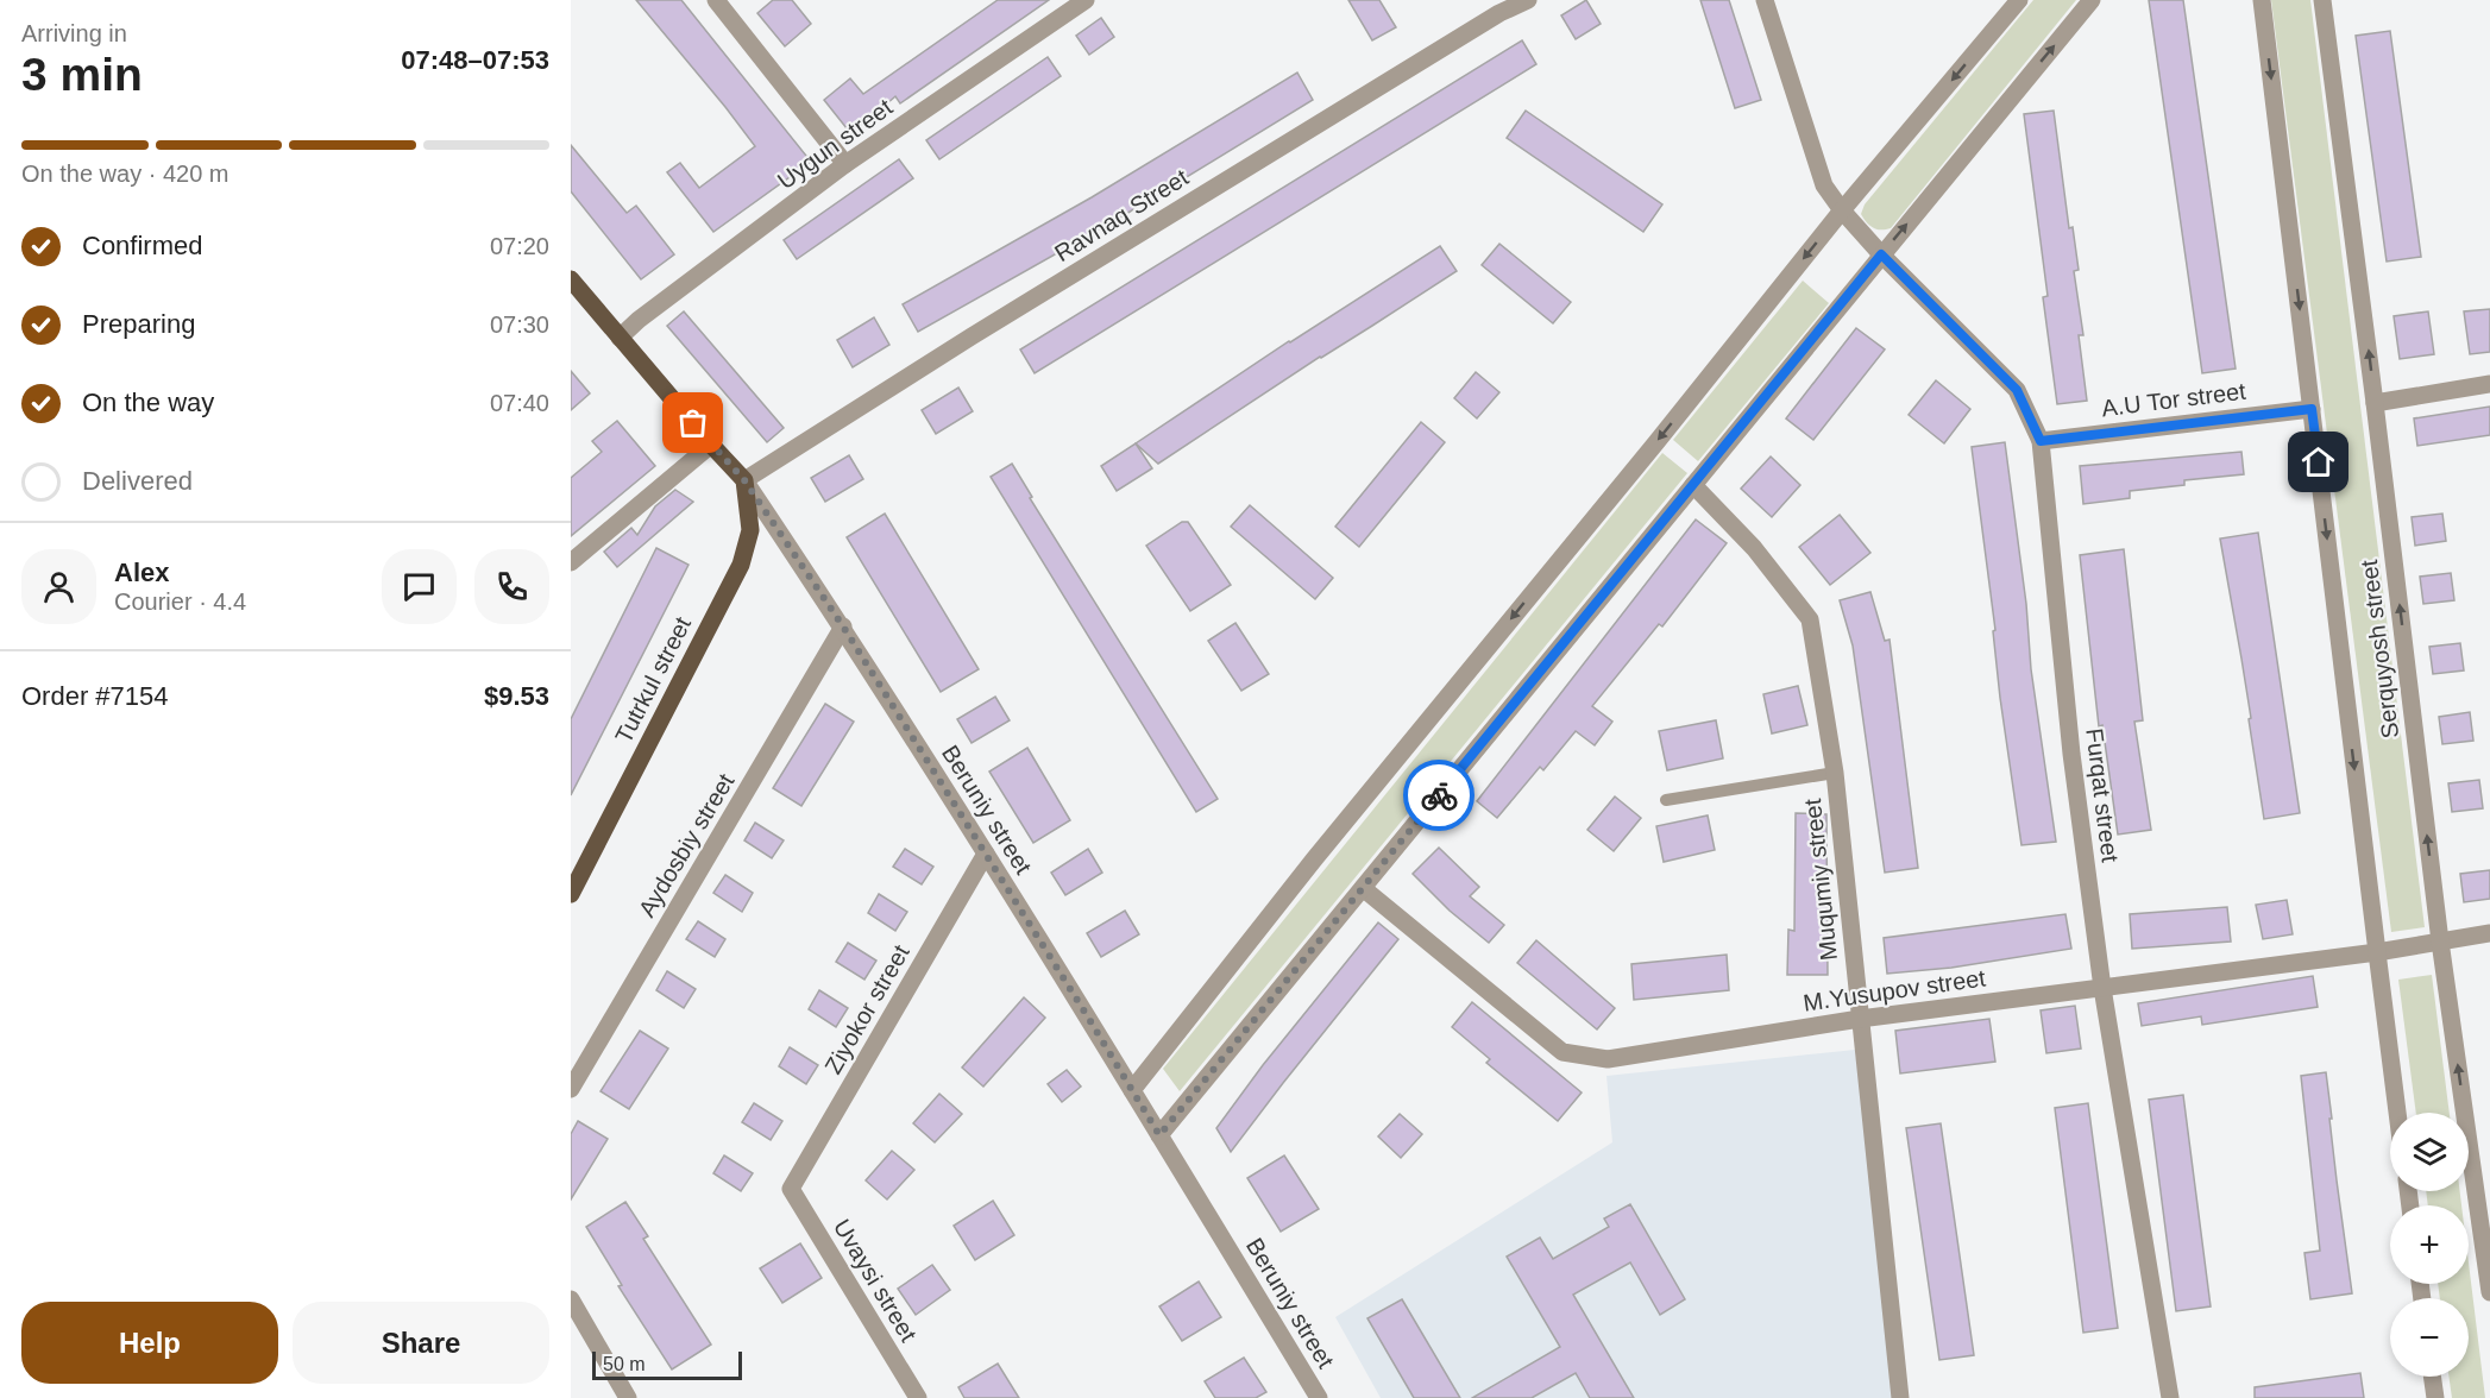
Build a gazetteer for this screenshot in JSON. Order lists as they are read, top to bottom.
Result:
{
  "streets": {
    "main road": ["Tutrkul street", "Beruniy street"],
    "street": [
      "Uygun street",
      "Ravnaq Street",
      "A.U Tor street",
      "Serquyosh street",
      "Furqat street",
      "Aydosbiy street",
      "Muqumiy street",
      "M.Yusupov street",
      "Ziyokor street",
      "Uvaysi street"
    ]
  },
  "crossings": [
    ["Uygun street", "Beruniy street"],
    ["Ravnaq Street", "Tutrkul street"],
    ["Ravnaq Street", "Beruniy street"],
    ["A.U Tor street", "Serquyosh street"],
    ["A.U Tor street", "Furqat street"],
    ["Serquyosh street", "M.Yusupov street"],
    ["Tutrkul street", "Beruniy street"],
    ["Furqat street", "M.Yusupov street"],
    ["Beruniy street", "Aydosbiy street"],
    ["Beruniy street", "Ziyokor street"],
    ["Muqumiy street", "M.Yusupov street"],
    ["Ziyokor street", "Uvaysi street"]
  ],
  "scale_bar": "50 m",
  "page": {
    "heading": ["3 min", "Arriving in", "07:48–07:53"],
    "panel": [
      "Alex",
      "Courier · 4.4",
      "Order #7154",
      "$9.53"
    ],
    "bar": "On the way · 420 m",
    "list": [
      ["Confirmed", "07:20"],
      ["Preparing", "07:30"],
      ["On the way", "07:40"],
      "Delivered"
    ],
    "map_buttons": ["+", "−"],
    "buttons": ["Help", "Share"],
    "scale": "50 m"
  }
}
